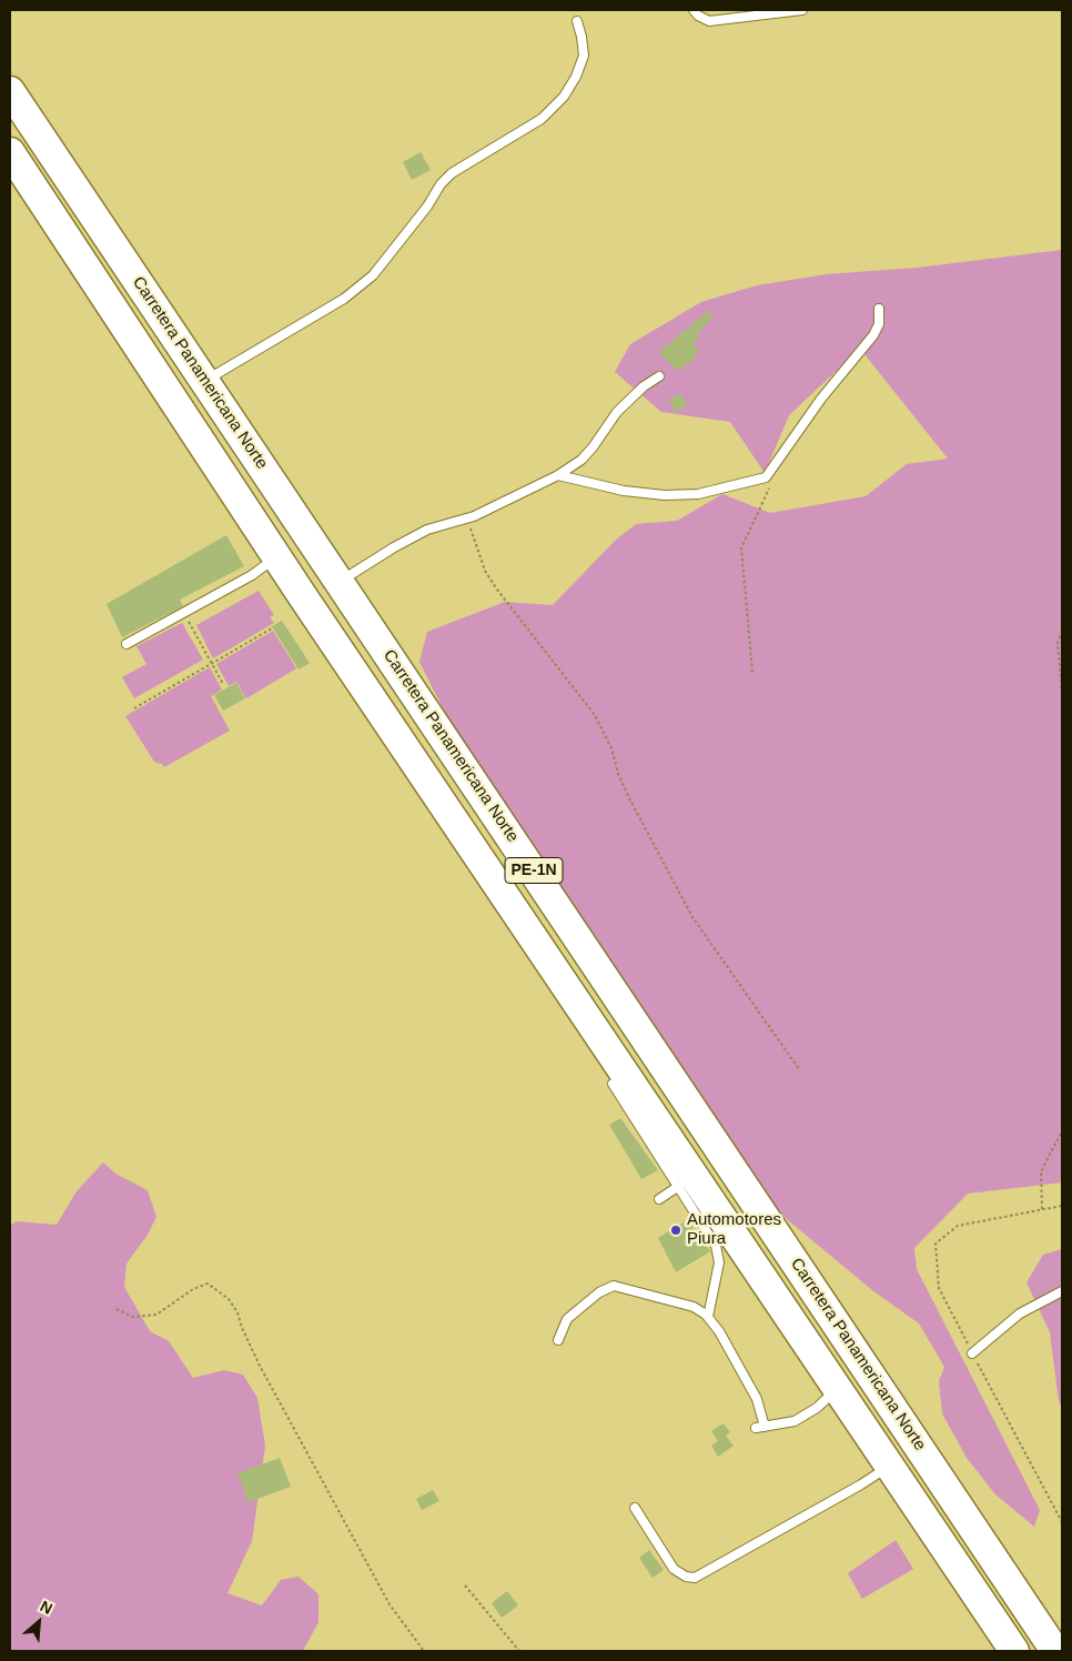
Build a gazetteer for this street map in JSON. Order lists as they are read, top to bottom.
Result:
{
  "streets": {
    "highway": ["Carretera Panamericana Norte", "PE-1N"]
  },
  "places": ["Automotores Piura"],
  "north": "top right"
}
